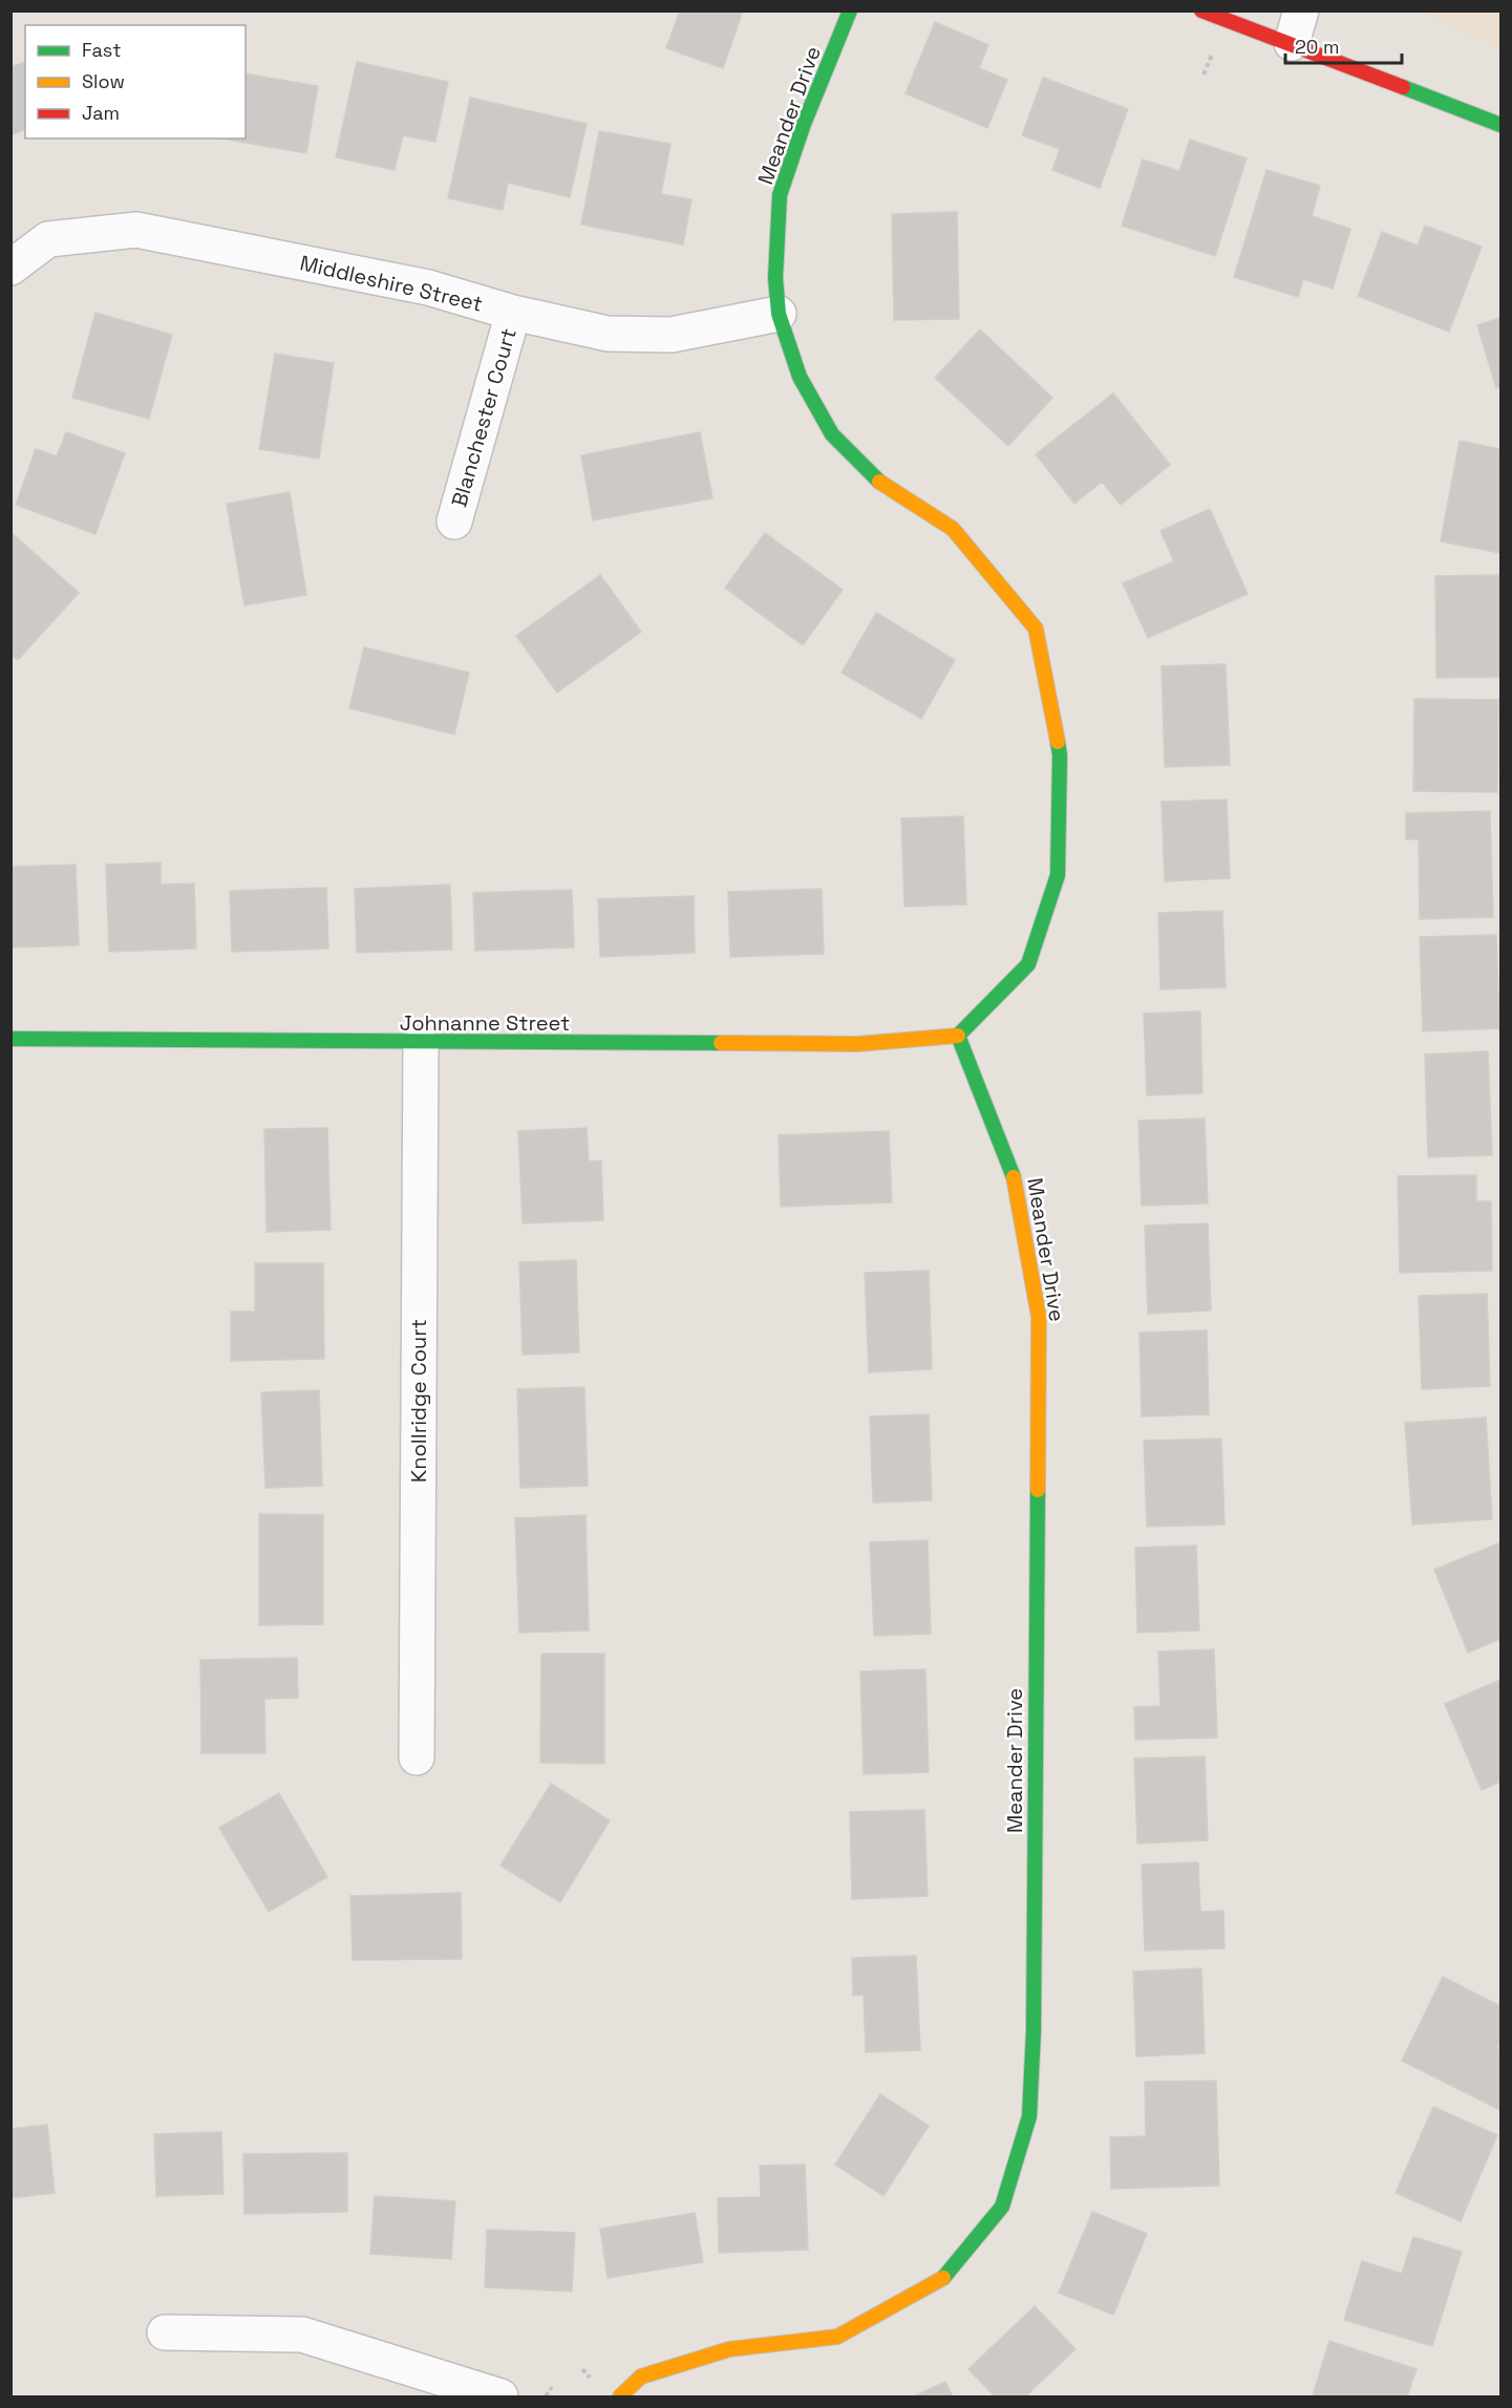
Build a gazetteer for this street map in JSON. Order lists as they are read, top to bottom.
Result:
{
  "streets": {
    "street": [
      "Meander Drive",
      "Middleshire Street",
      "Blanchester Court",
      "Johnanne Street",
      "Knollridge Court"
    ]
  },
  "crossings": [
    ["Meander Drive", "Middleshire Street"],
    ["Meander Drive", "Johnanne Street"],
    ["Middleshire Street", "Blanchester Court"],
    ["Johnanne Street", "Knollridge Court"]
  ],
  "legend": ["Fast", "Slow", "Jam"],
  "scale_bar": "20 m"
}
